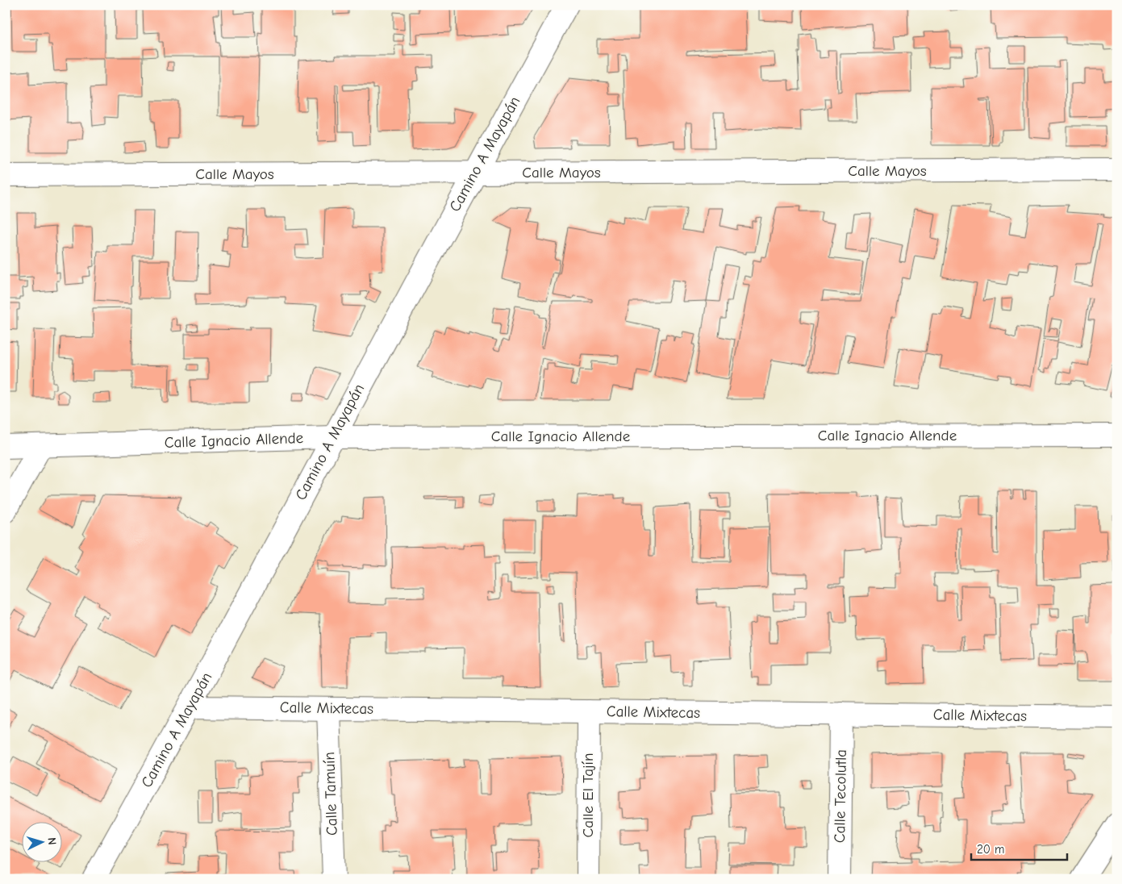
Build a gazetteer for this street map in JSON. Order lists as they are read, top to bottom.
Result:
{
  "streets": {
    "street": [
      "Camino A Mayapán",
      "Calle Mayos",
      "Calle Ignacio Allende",
      "Calle Mixtecas",
      "Calle Tamuín",
      "Calle El Tajín",
      "Calle Tecolutla"
    ]
  },
  "crossings": [
    ["Camino A Mayapán", "Calle Mayos"],
    ["Camino A Mayapán", "Calle Ignacio Allende"],
    ["Camino A Mayapán", "Calle Mixtecas"],
    ["Calle Mixtecas", "Calle Tamuín"],
    ["Calle Mixtecas", "Calle El Tajín"],
    ["Calle Mixtecas", "Calle Tecolutla"]
  ],
  "scale_bar": "20 m",
  "north": "right"
}
